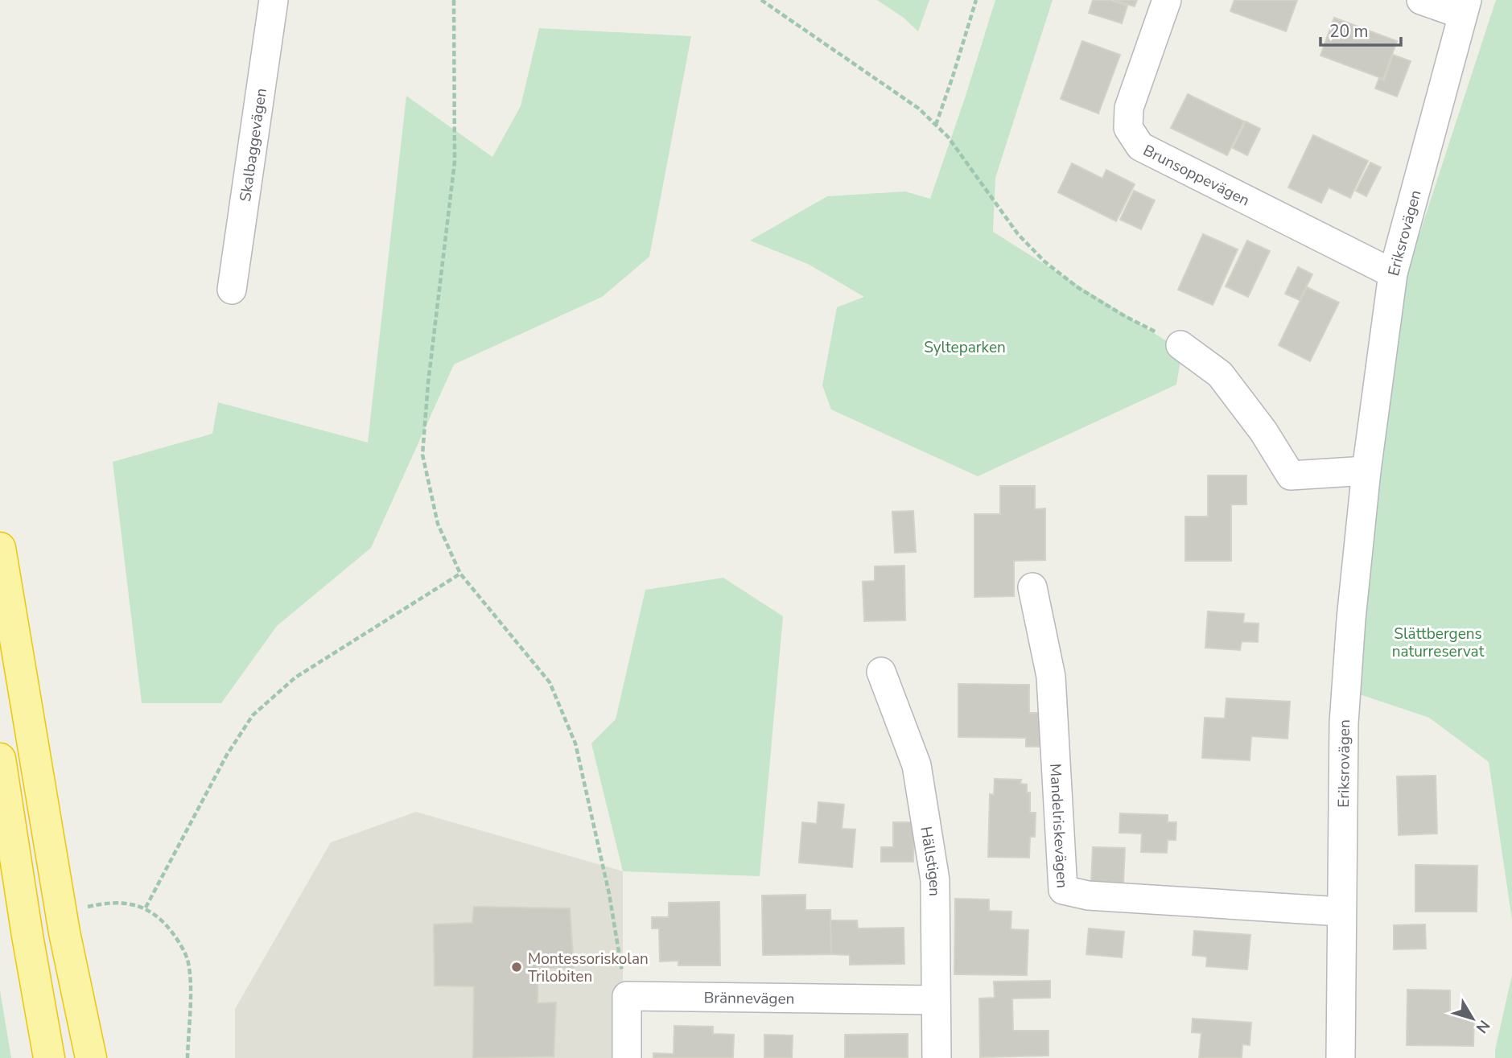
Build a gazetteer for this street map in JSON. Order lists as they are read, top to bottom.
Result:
{
  "streets": {
    "street": [
      "Skalbaggevägen",
      "Brunsoppevägen",
      "Eriksrovägen",
      "Mandelriskevägen",
      "Hällstigen",
      "Brännevägen"
    ]
  },
  "crossings": [
    ["Brunsoppevägen", "Eriksrovägen"],
    ["Eriksrovägen", "Mandelriskevägen"],
    ["Hällstigen", "Brännevägen"]
  ],
  "parks": ["Sylteparken", "Slättbergens naturreservat"],
  "places": ["Montessoriskolan Trilobiten"],
  "scale_bar": "20 m",
  "north": "bottom right"
}
